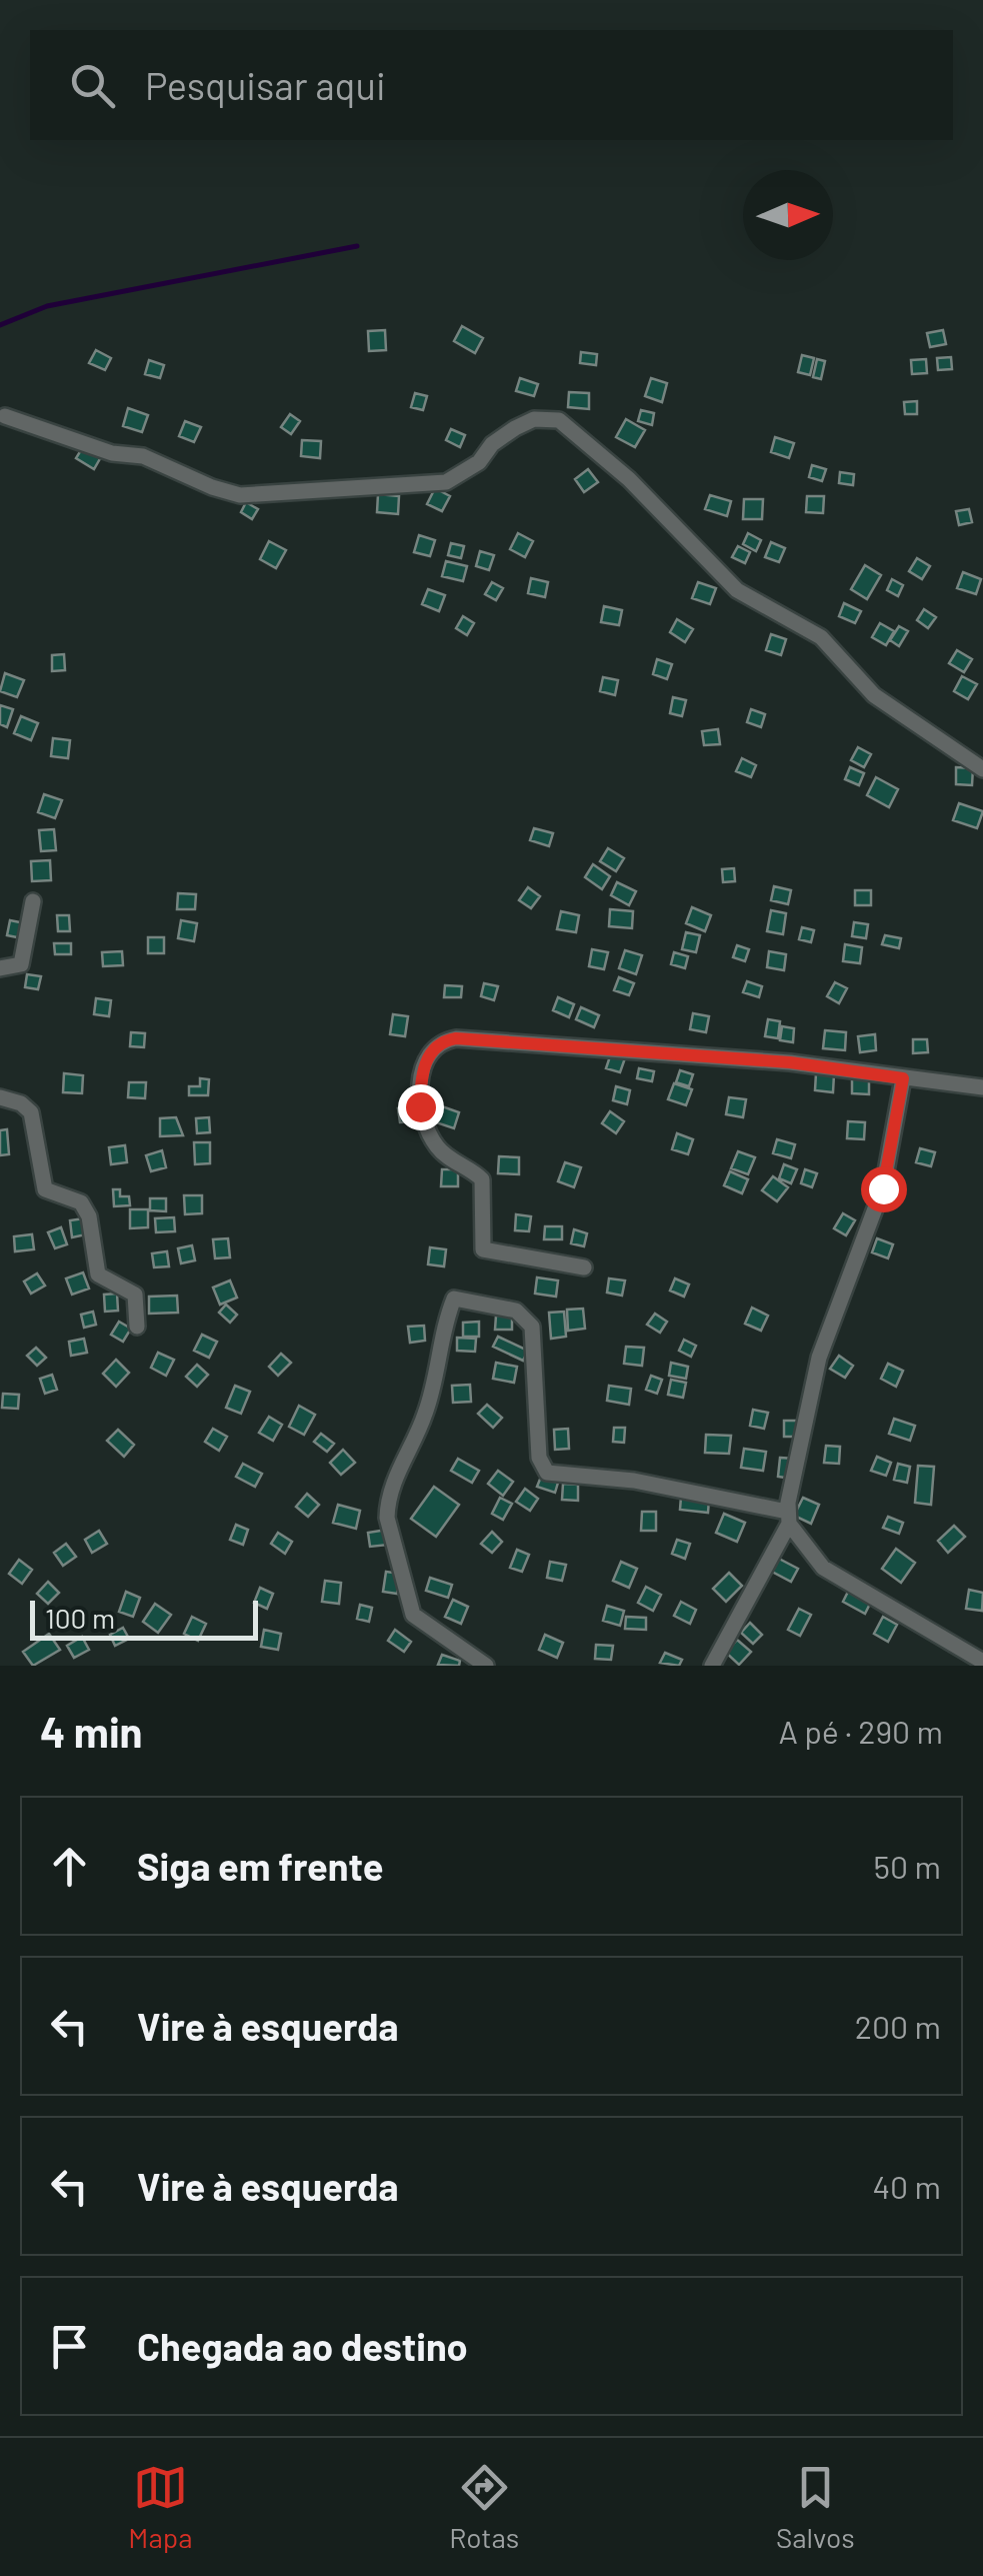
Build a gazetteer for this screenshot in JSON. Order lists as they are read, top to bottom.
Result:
{
  "scale_bar": "100 m",
  "north": "right",
  "page": {
    "search": "Pesquisar aqui",
    "scale": "100 m",
    "heading": ["4 min", "A pé · 290 m"],
    "list": [
      ["Siga em frente", "50 m"],
      ["Vire à esquerda", "200 m"],
      ["Vire à esquerda", "40 m"],
      "Chegada ao destino"
    ],
    "nav": ["Mapa", "Rotas", "Salvos"]
  }
}
